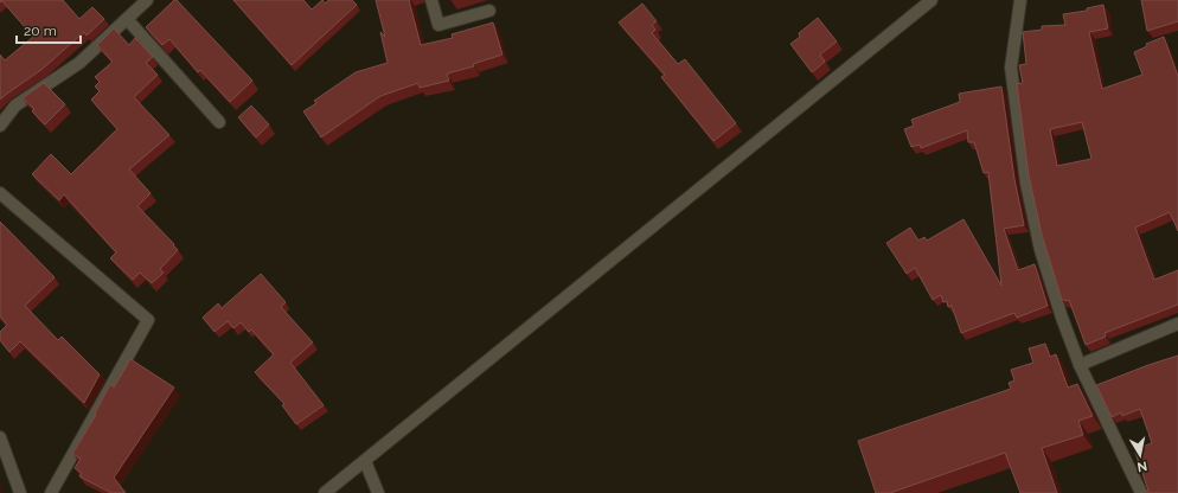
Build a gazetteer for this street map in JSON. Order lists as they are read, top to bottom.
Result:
{
  "scale_bar": "20 m",
  "north": "bottom"
}
